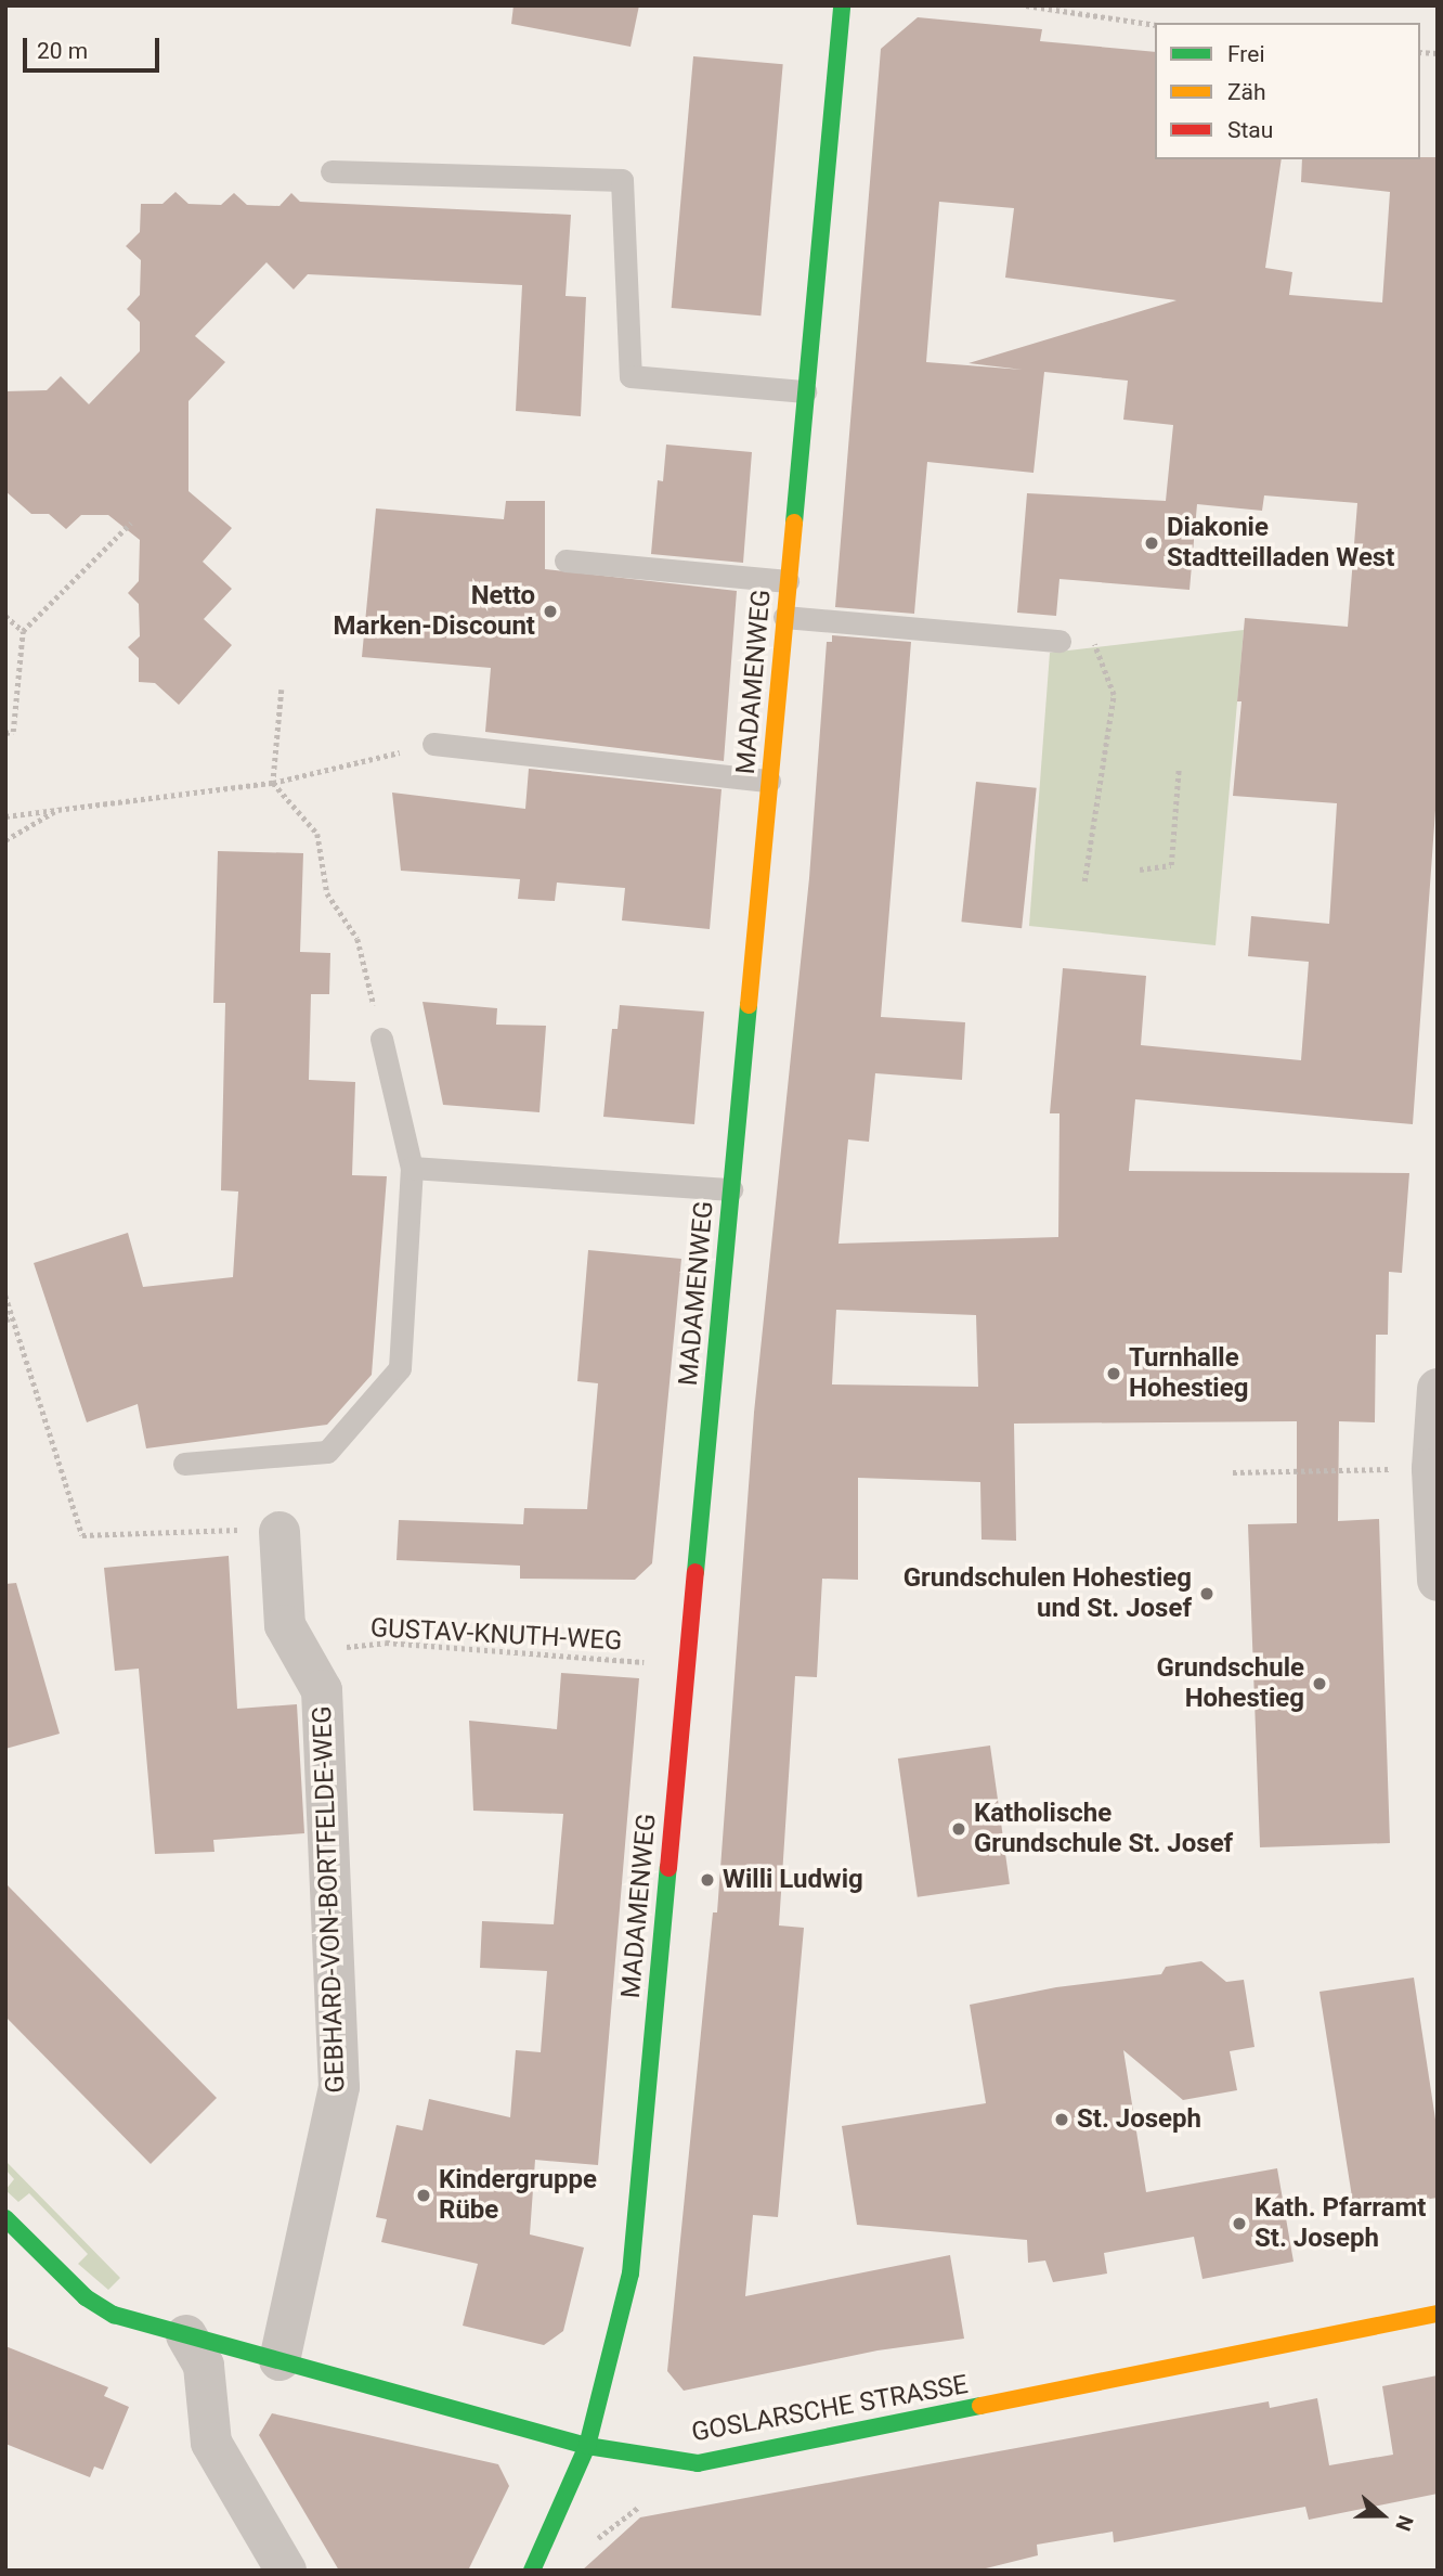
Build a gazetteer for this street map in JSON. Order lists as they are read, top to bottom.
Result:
{
  "streets": {
    "street": ["MADAMENWEG", "GEBHARD-VON-BORTFELDE-WEG", "GOSLARSCHE STRASSE"],
    "path": ["GUSTAV-KNUTH-WEG"]
  },
  "crossings": [
    ["MADAMENWEG", "GUSTAV-KNUTH-WEG"],
    ["MADAMENWEG", "GOSLARSCHE STRASSE"],
    ["GUSTAV-KNUTH-WEG", "GEBHARD-VON-BORTFELDE-WEG"],
    ["GEBHARD-VON-BORTFELDE-WEG", "GOSLARSCHE STRASSE"]
  ],
  "places": [
    "Diakonie Stadtteilladen West",
    "Netto Marken-Discount",
    "Turnhalle Hohestieg",
    "Grundschulen Hohestieg und St. Josef",
    "Grundschule Hohestieg",
    "Katholische Grundschule St. Josef",
    "Willi Ludwig",
    "St. Joseph",
    "Kindergruppe Rübe",
    "Kath. Pfarramt St. Joseph"
  ],
  "legend": ["Frei", "Zäh", "Stau"],
  "scale_bar": "20 m",
  "north": "right"
}
